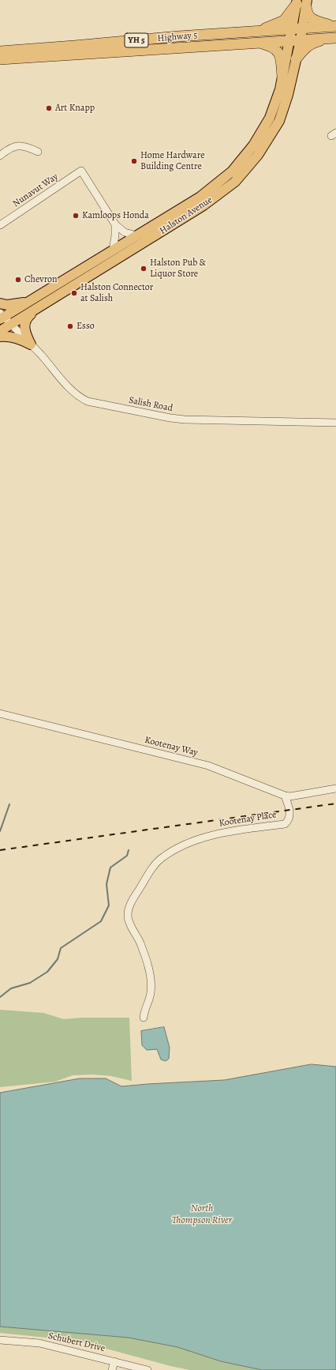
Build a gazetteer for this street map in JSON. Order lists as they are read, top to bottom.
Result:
{
  "streets": {
    "highway": ["Highway 5", "YH 5"],
    "main road": ["Halston Avenue"],
    "street": [
      "Nunavut Way",
      "Salish Road",
      "Kootenay Way",
      "Kootenay Place",
      "Schubert Drive"
    ]
  },
  "crossings": [
    ["Highway 5", "Halston Avenue"],
    ["Halston Avenue", "Salish Road"],
    ["Kootenay Way", "Kootenay Place"]
  ],
  "water": ["North Thompson River"],
  "places": [
    "Art Knapp",
    "Home Hardware Building Centre",
    "Kamloops Honda",
    "Halston Pub & Liquor Store",
    "Chevron",
    "Halston Connector at Salish",
    "Esso"
  ]
}
